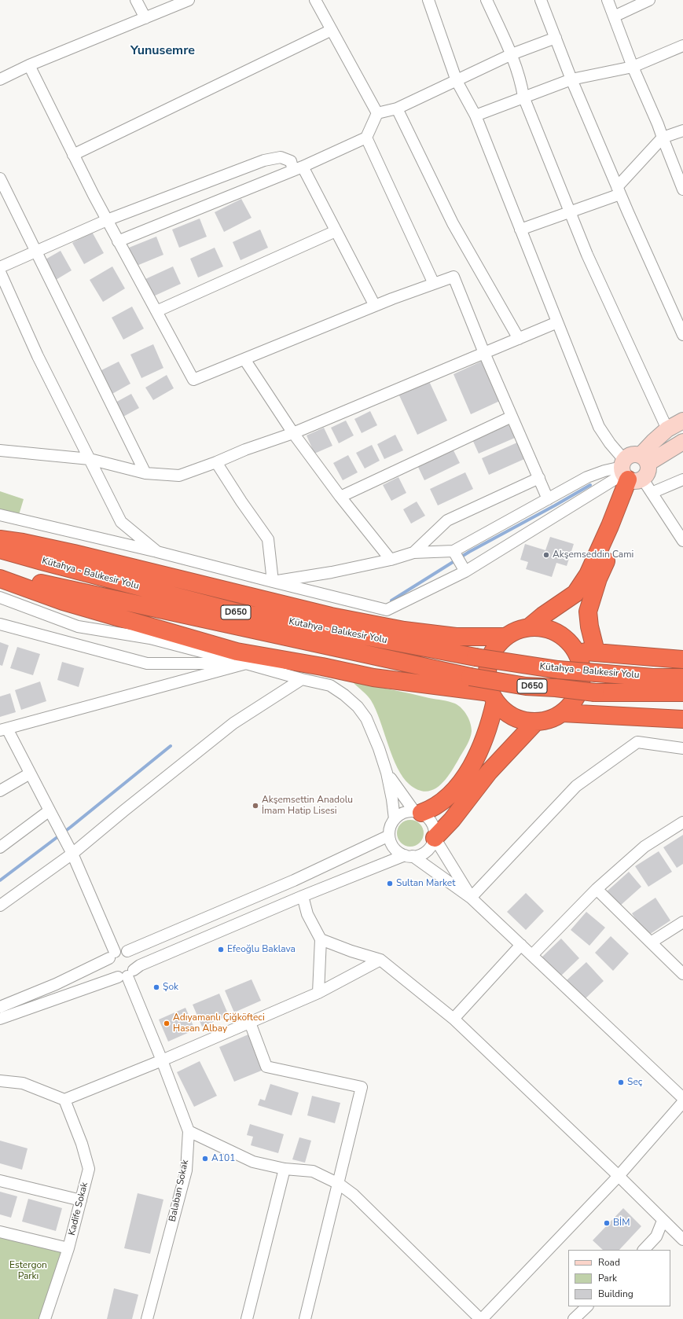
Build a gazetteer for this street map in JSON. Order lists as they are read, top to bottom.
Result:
{
  "streets": {
    "highway": ["Kütahya - Balıkesir Yolu", "D650"],
    "street": ["Balaban Sokak", "Kadife Sokak"]
  },
  "districts": ["Yunusemre"],
  "parks": ["Estergon Parkı"],
  "places": [
    "Akşemseddin Cami",
    "Akşemsettin Anadolu İmam Hatip Lisesi",
    "Sultan Market",
    "Efeoğlu Baklava",
    "Şok",
    "Adıyamanlı Çiğköfteci Hasan Albay",
    "Seç",
    "A101",
    "BİM"
  ],
  "legend": ["Road", "Park", "Building"]
}
